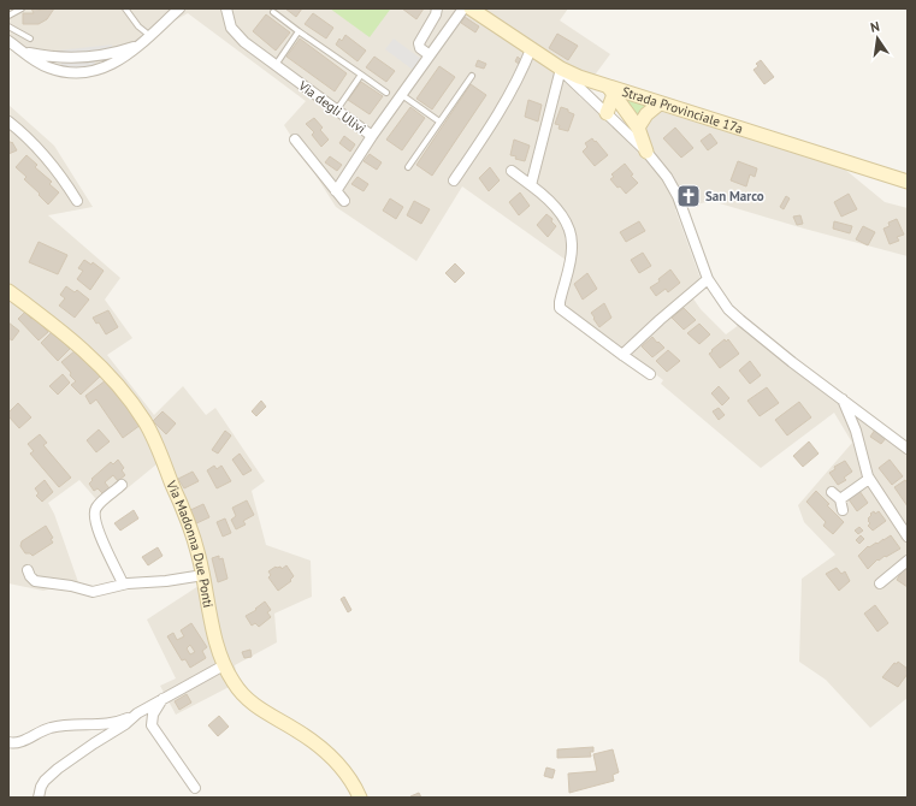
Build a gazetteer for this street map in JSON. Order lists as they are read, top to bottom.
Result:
{
  "streets": {
    "main road": ["Strada Provinciale 17a", "Via Madonna Due Ponti"],
    "street": ["Via degli Ulivi"]
  },
  "places": {
    "church": ["San Marco"]
  },
  "north": "top"
}
